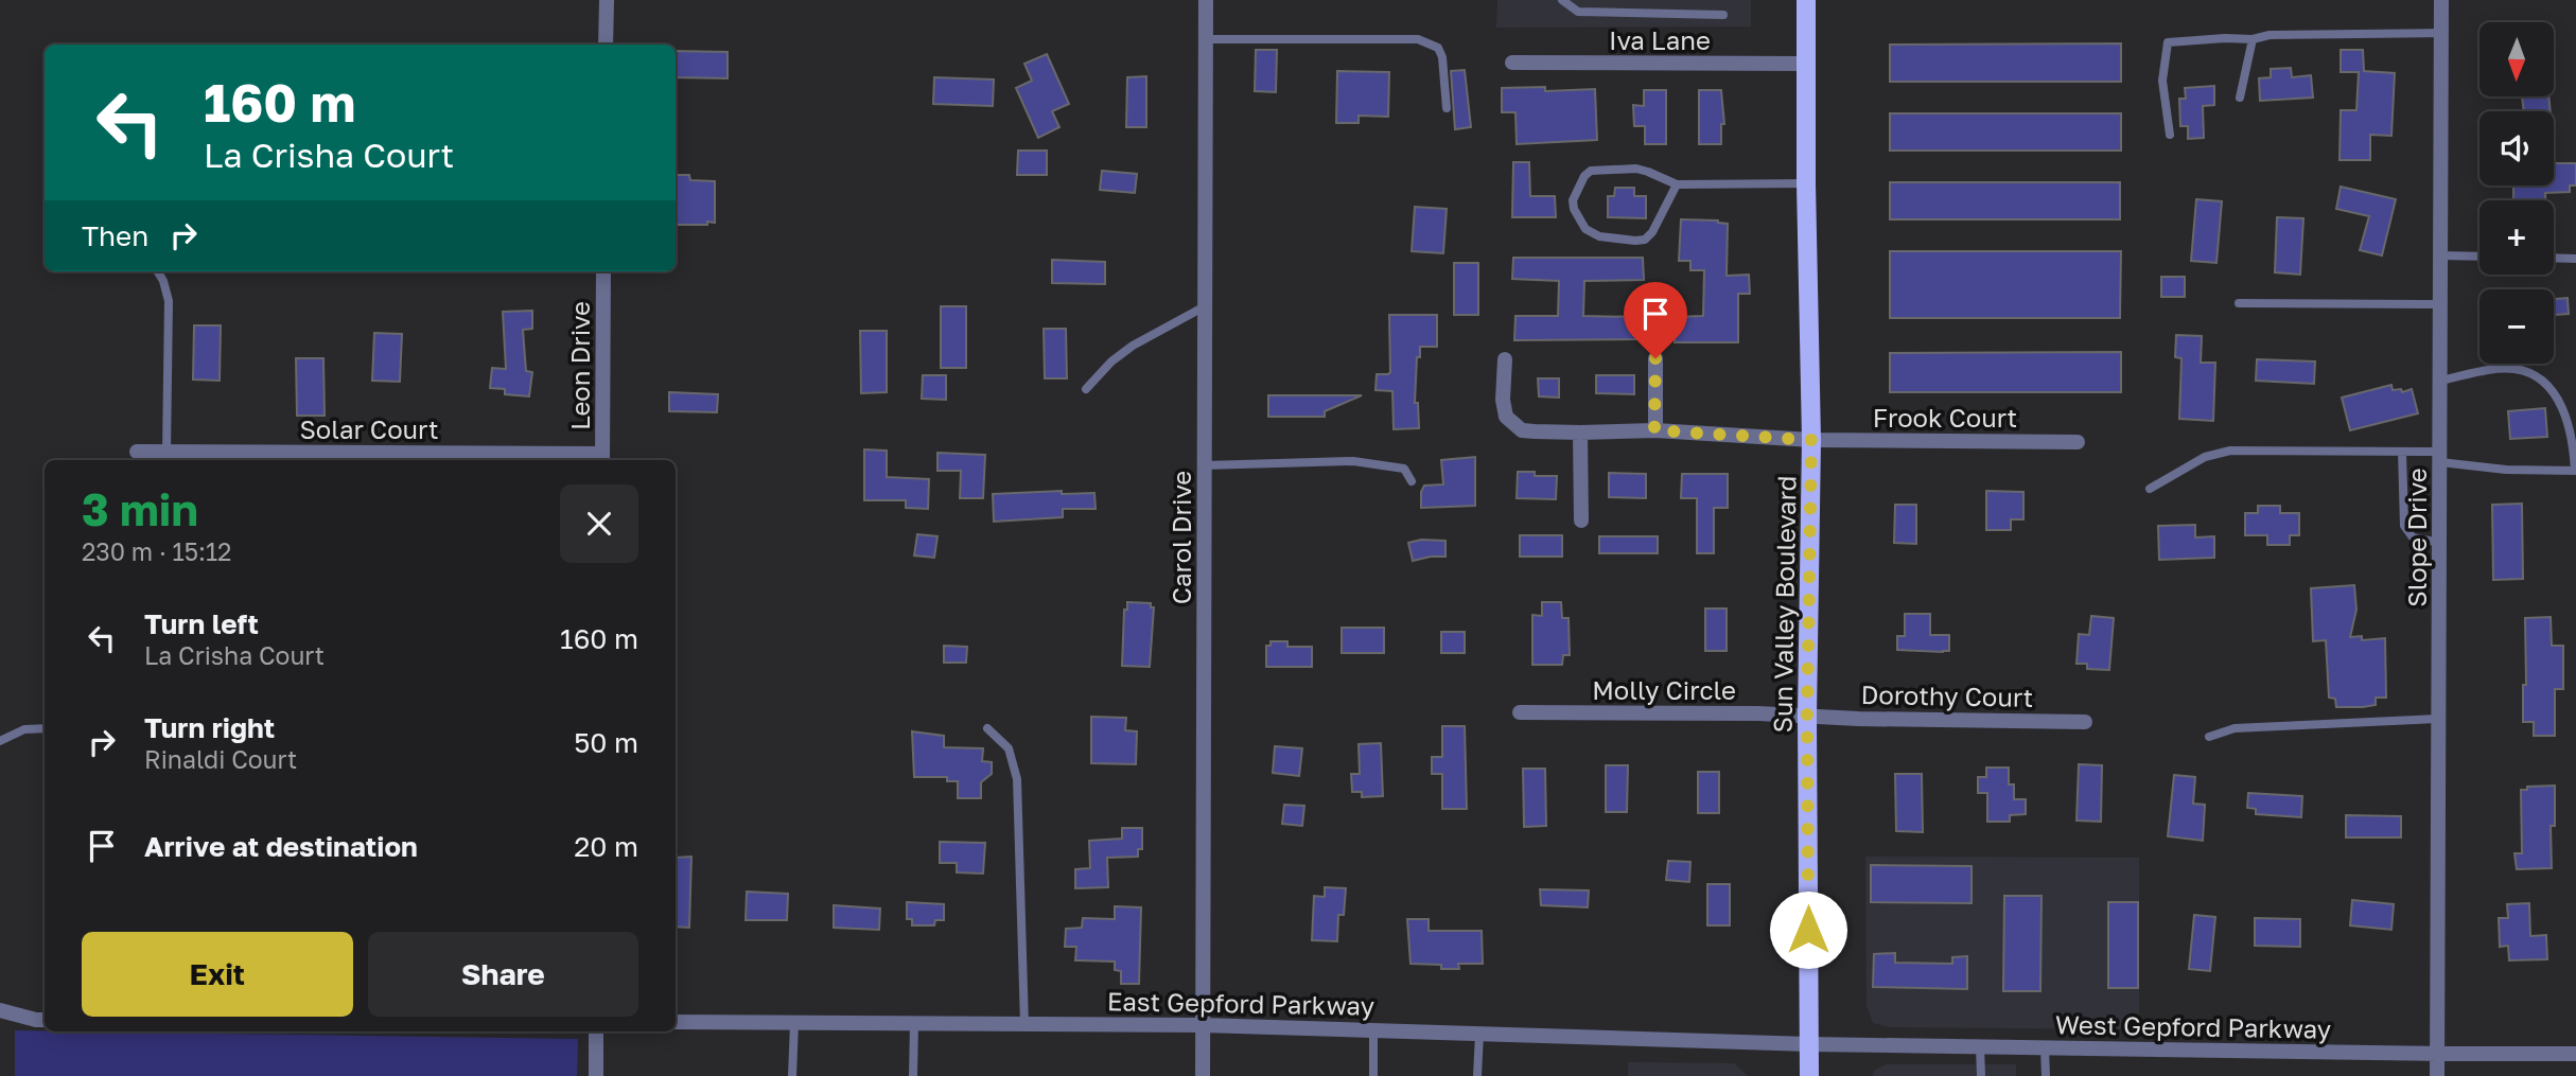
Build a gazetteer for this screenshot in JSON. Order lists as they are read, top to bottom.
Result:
{
  "streets": {
    "main road": ["Sun Valley Boulevard"],
    "street": [
      "Iva Lane",
      "Leon Drive",
      "Frook Court",
      "Solar Court",
      "Carol Drive",
      "Slope Drive",
      "Molly Circle",
      "Dorothy Court",
      "East Gepford Parkway",
      "West Gepford Parkway"
    ]
  },
  "crossings": [
    ["Iva Lane", "Sun Valley Boulevard"],
    ["Leon Drive", "Solar Court"],
    ["Frook Court", "Sun Valley Boulevard"],
    ["Carol Drive", "East Gepford Parkway"],
    ["Slope Drive", "West Gepford Parkway"],
    ["Sun Valley Boulevard", "Molly Circle"],
    ["Sun Valley Boulevard", "Dorothy Court"],
    ["Sun Valley Boulevard", "East Gepford Parkway"],
    ["Sun Valley Boulevard", "West Gepford Parkway"],
    ["Molly Circle", "Dorothy Court"],
    ["East Gepford Parkway", "West Gepford Parkway"]
  ],
  "north": "bottom",
  "page": {
    "map_buttons": ["+", "−"],
    "turn": ["160 m", "La Crisha Court"],
    "then": "Then",
    "heading": ["3 min", "230 m · 15:12"],
    "list": [
      {
        "name": "Turn left",
        "note": "La Crisha Court",
        "value": "160 m"
      },
      {
        "name": "Turn right",
        "note": "Rinaldi Court",
        "value": "50 m"
      },
      {
        "name": "Arrive at destination",
        "value": "20 m"
      }
    ],
    "buttons": ["Exit", "Share"]
  }
}
